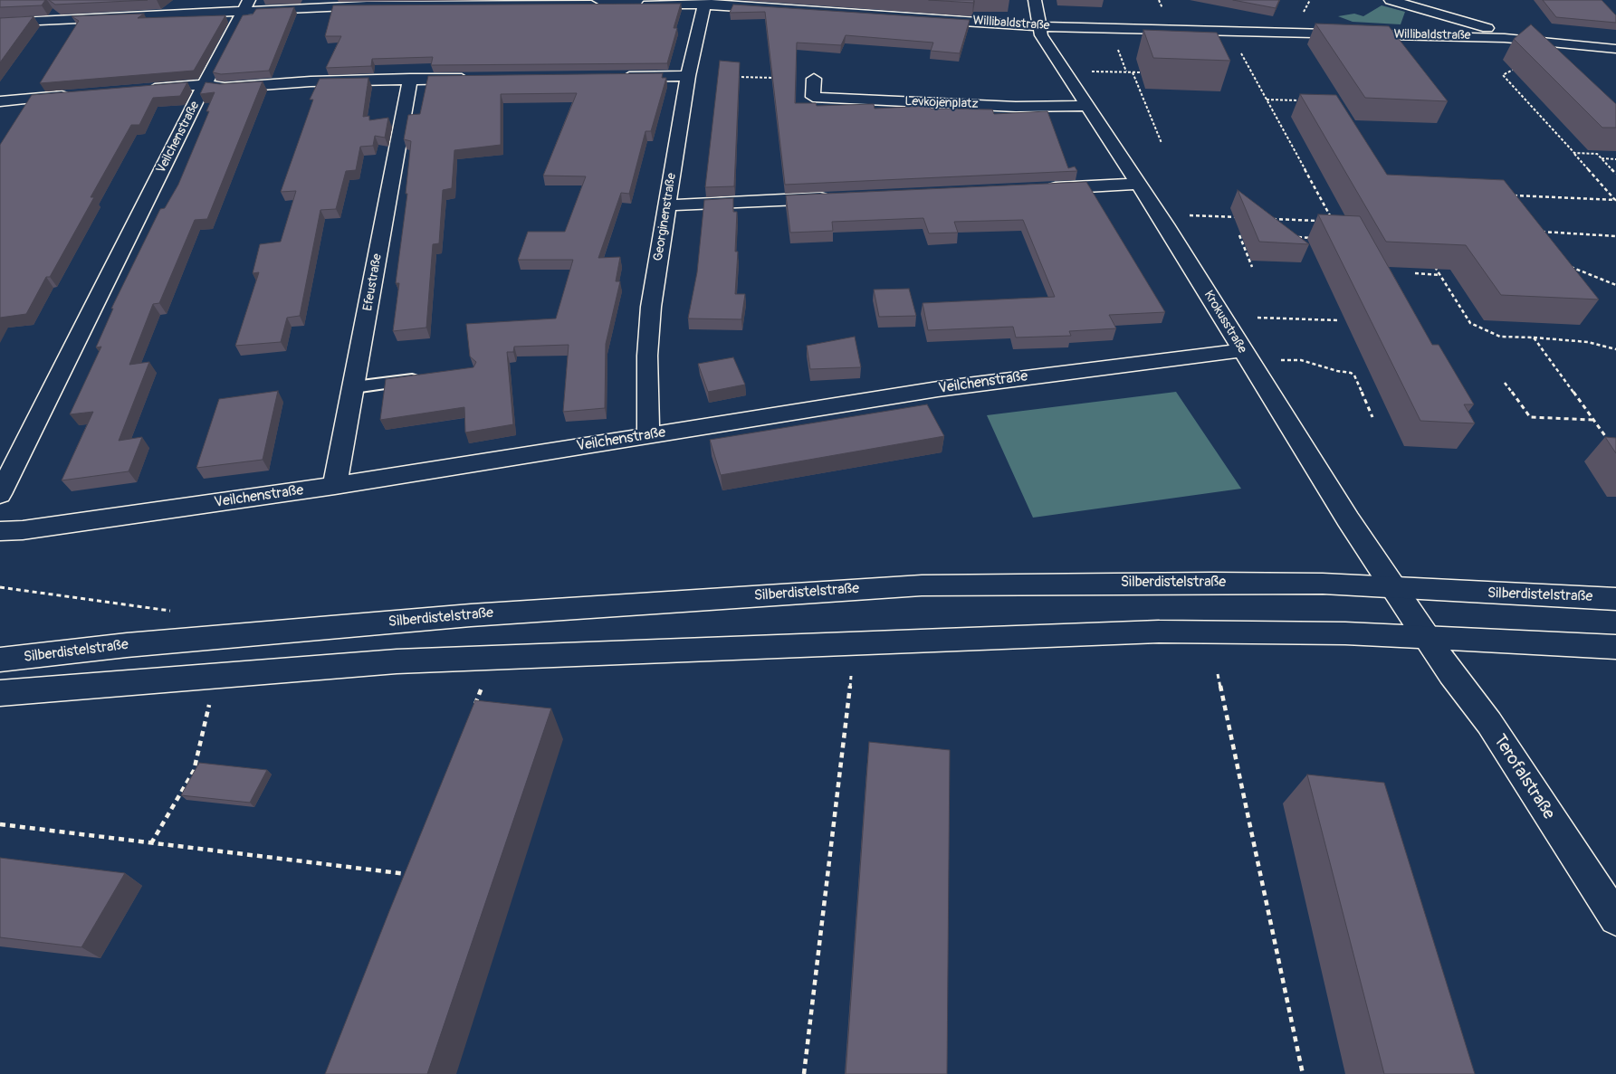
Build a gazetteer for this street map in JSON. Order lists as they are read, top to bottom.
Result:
{
  "streets": {
    "street": [
      "Willibaldstraße",
      "Levkojenplatz",
      "Veilchenstraße",
      "Georginenstraße",
      "Efeustraße",
      "Krokusstraße",
      "Silberdistelstraße",
      "Terofalstraße"
    ]
  },
  "crossings": [
    ["Willibaldstraße", "Georginenstraße"],
    ["Willibaldstraße", "Krokusstraße"],
    ["Levkojenplatz", "Krokusstraße"],
    ["Veilchenstraße", "Georginenstraße"],
    ["Veilchenstraße", "Efeustraße"],
    ["Veilchenstraße", "Krokusstraße"],
    ["Krokusstraße", "Silberdistelstraße"],
    ["Krokusstraße", "Terofalstraße"]
  ]
}
